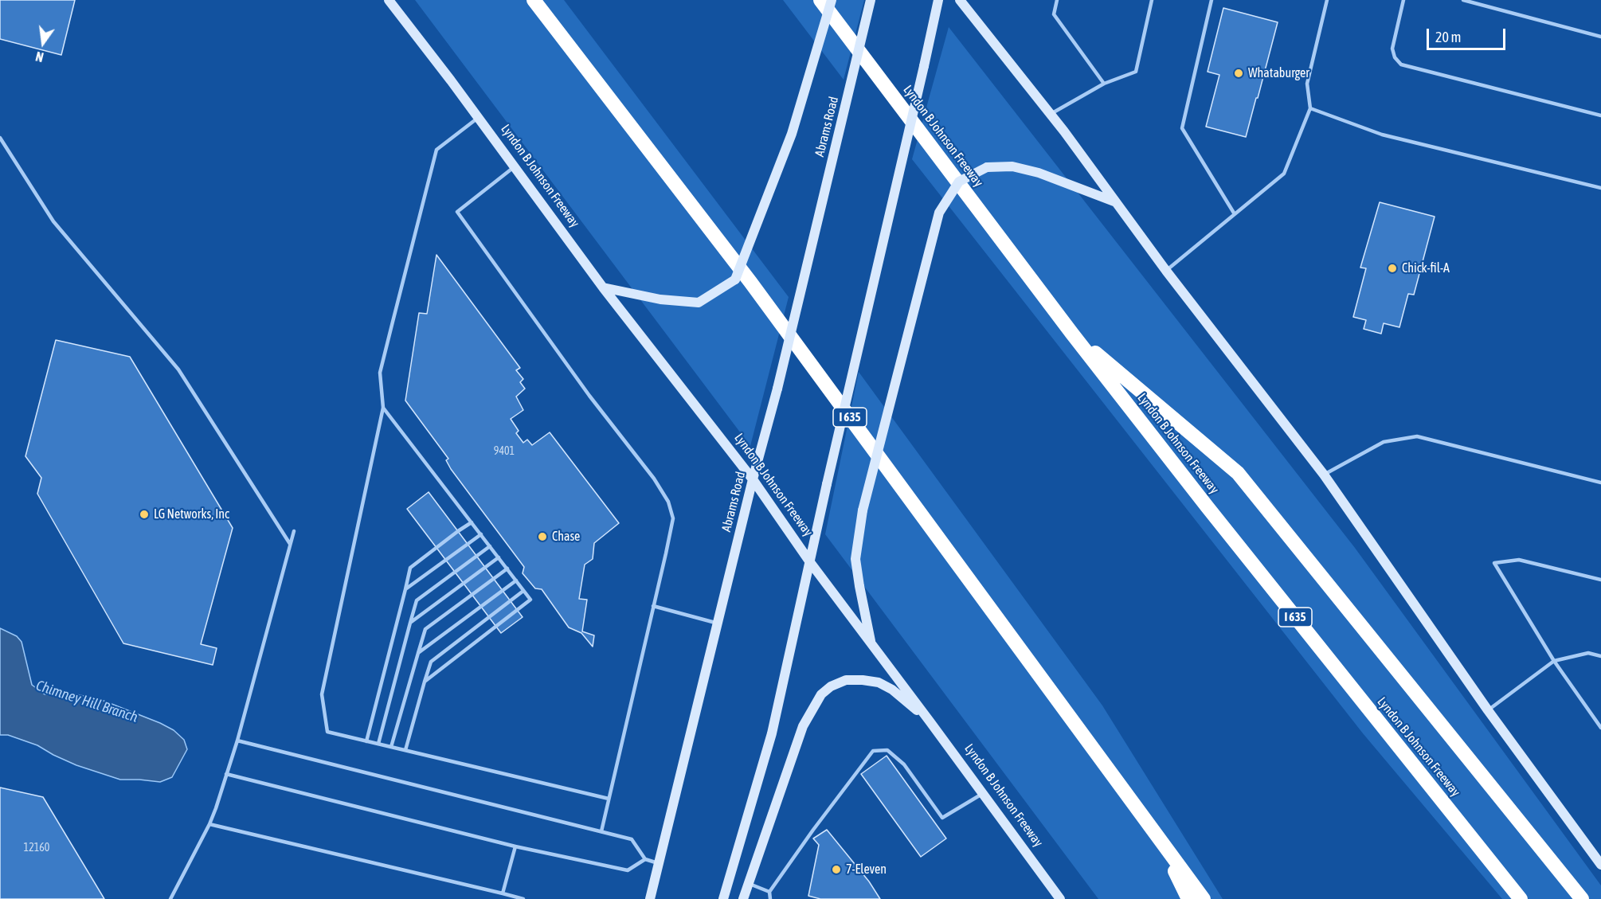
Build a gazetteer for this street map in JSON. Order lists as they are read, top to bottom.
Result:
{
  "streets": {
    "highway": ["Lyndon B Johnson Freeway", "I 635"],
    "main road": ["Abrams Road"]
  },
  "crossings": [
    ["Abrams Road", "Lyndon B Johnson Freeway"]
  ],
  "water": ["Chimney Hill Branch"],
  "places": [
    "Whataburger",
    "Chick-fil-A",
    "LG Networks, Inc",
    "Chase",
    "7-Eleven"
  ],
  "house_numbers": ["9401", "12160"],
  "scale_bar": "20 m",
  "north": "bottom"
}
